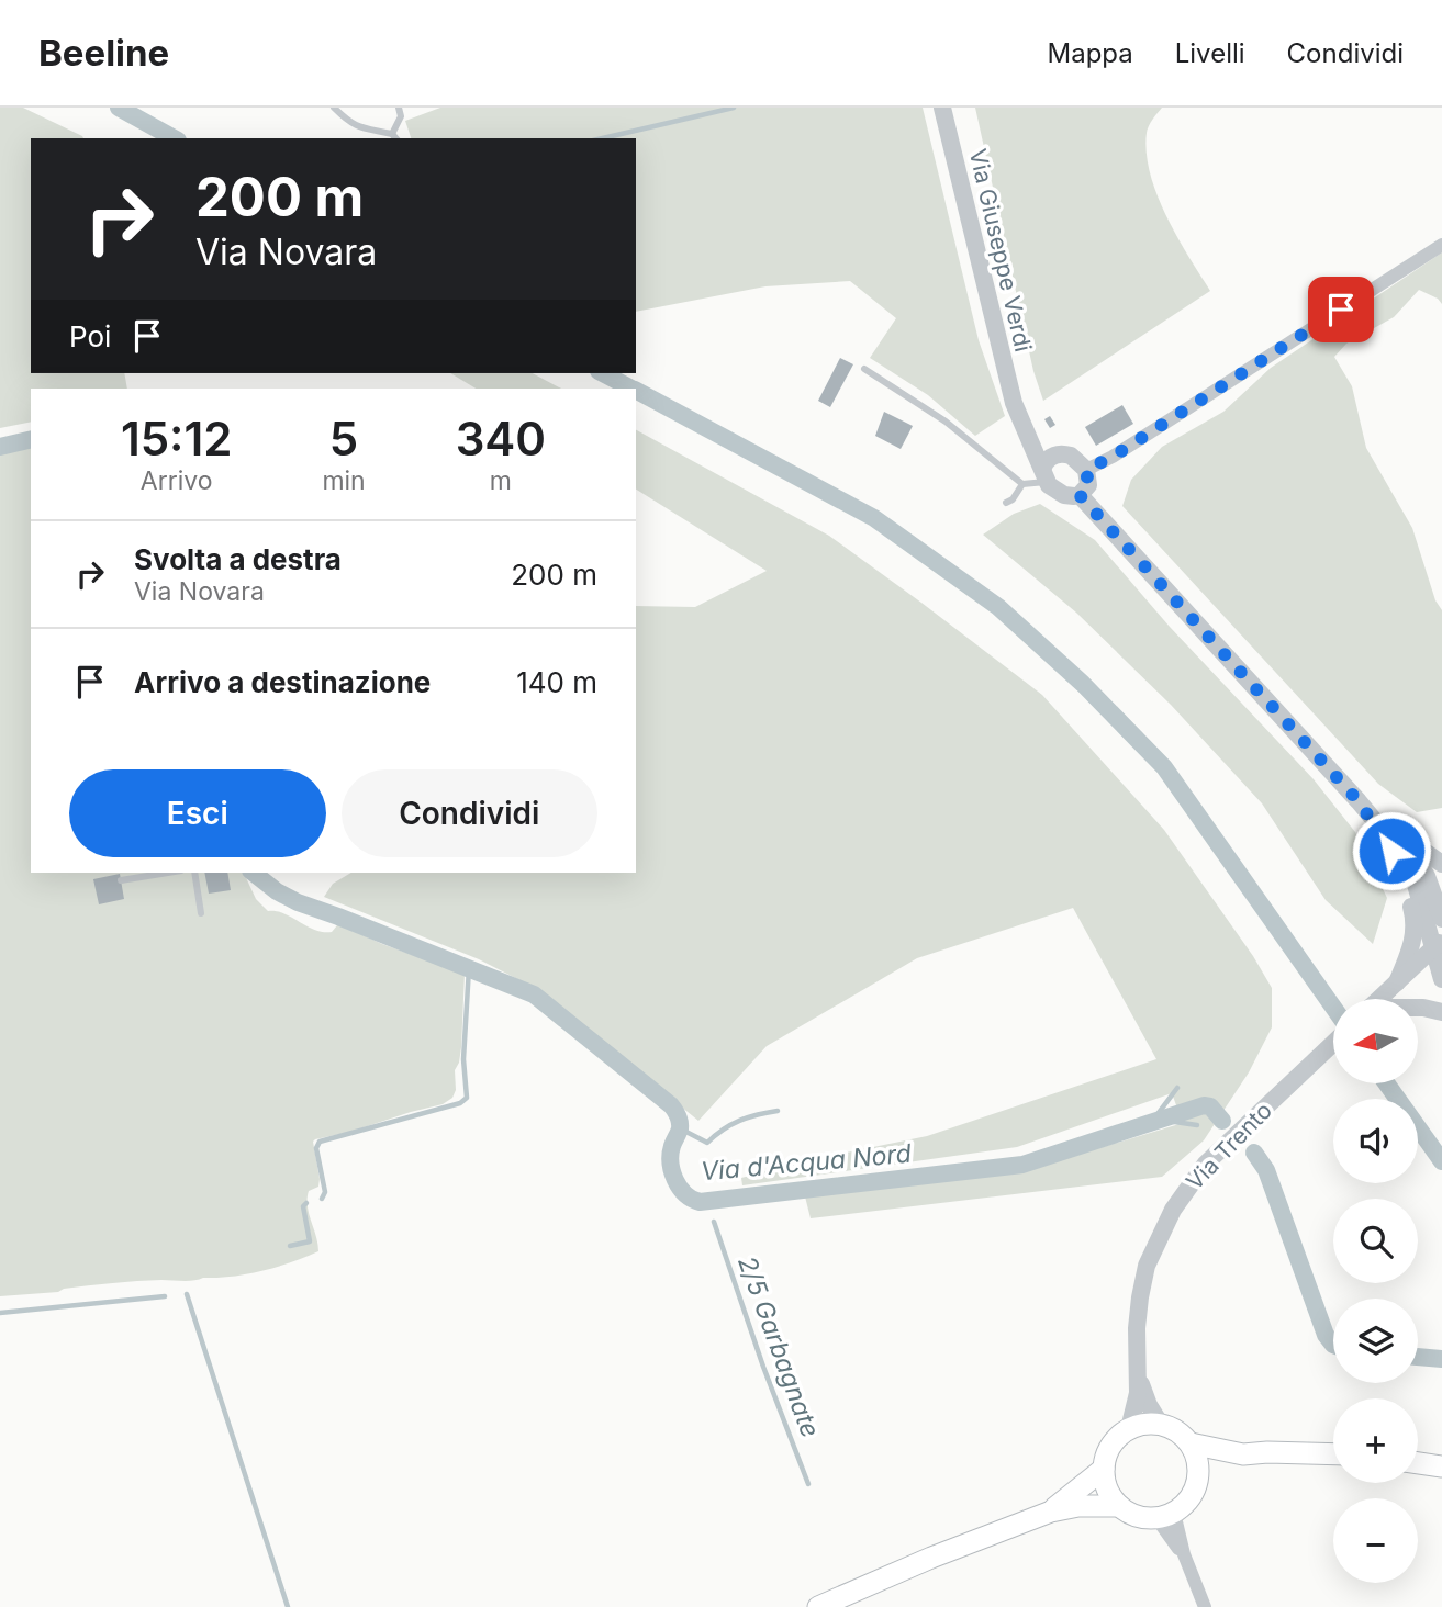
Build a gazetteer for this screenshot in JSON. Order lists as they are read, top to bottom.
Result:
{
  "streets": {
    "main road": ["Via Trento"],
    "street": ["Via Giuseppe Verdi"]
  },
  "water": ["Via d'Acqua Nord", "2/5 Garbagnate"],
  "north": "left",
  "page": {
    "header": "Beeline",
    "nav": ["Mappa", "Livelli", "Condividi"],
    "turn": ["200 m", "Via Novara"],
    "then": "Poi",
    "eta": [
      "15:12",
      "Arrivo",
      "5",
      "min",
      "340",
      "m"
    ],
    "list": [
      {
        "name": "Svolta a destra",
        "note": "Via Novara",
        "value": "200 m"
      },
      {
        "name": "Arrivo a destinazione",
        "value": "140 m"
      }
    ],
    "buttons": ["Esci", "Condividi"],
    "map_buttons": ["+", "−"]
  }
}
